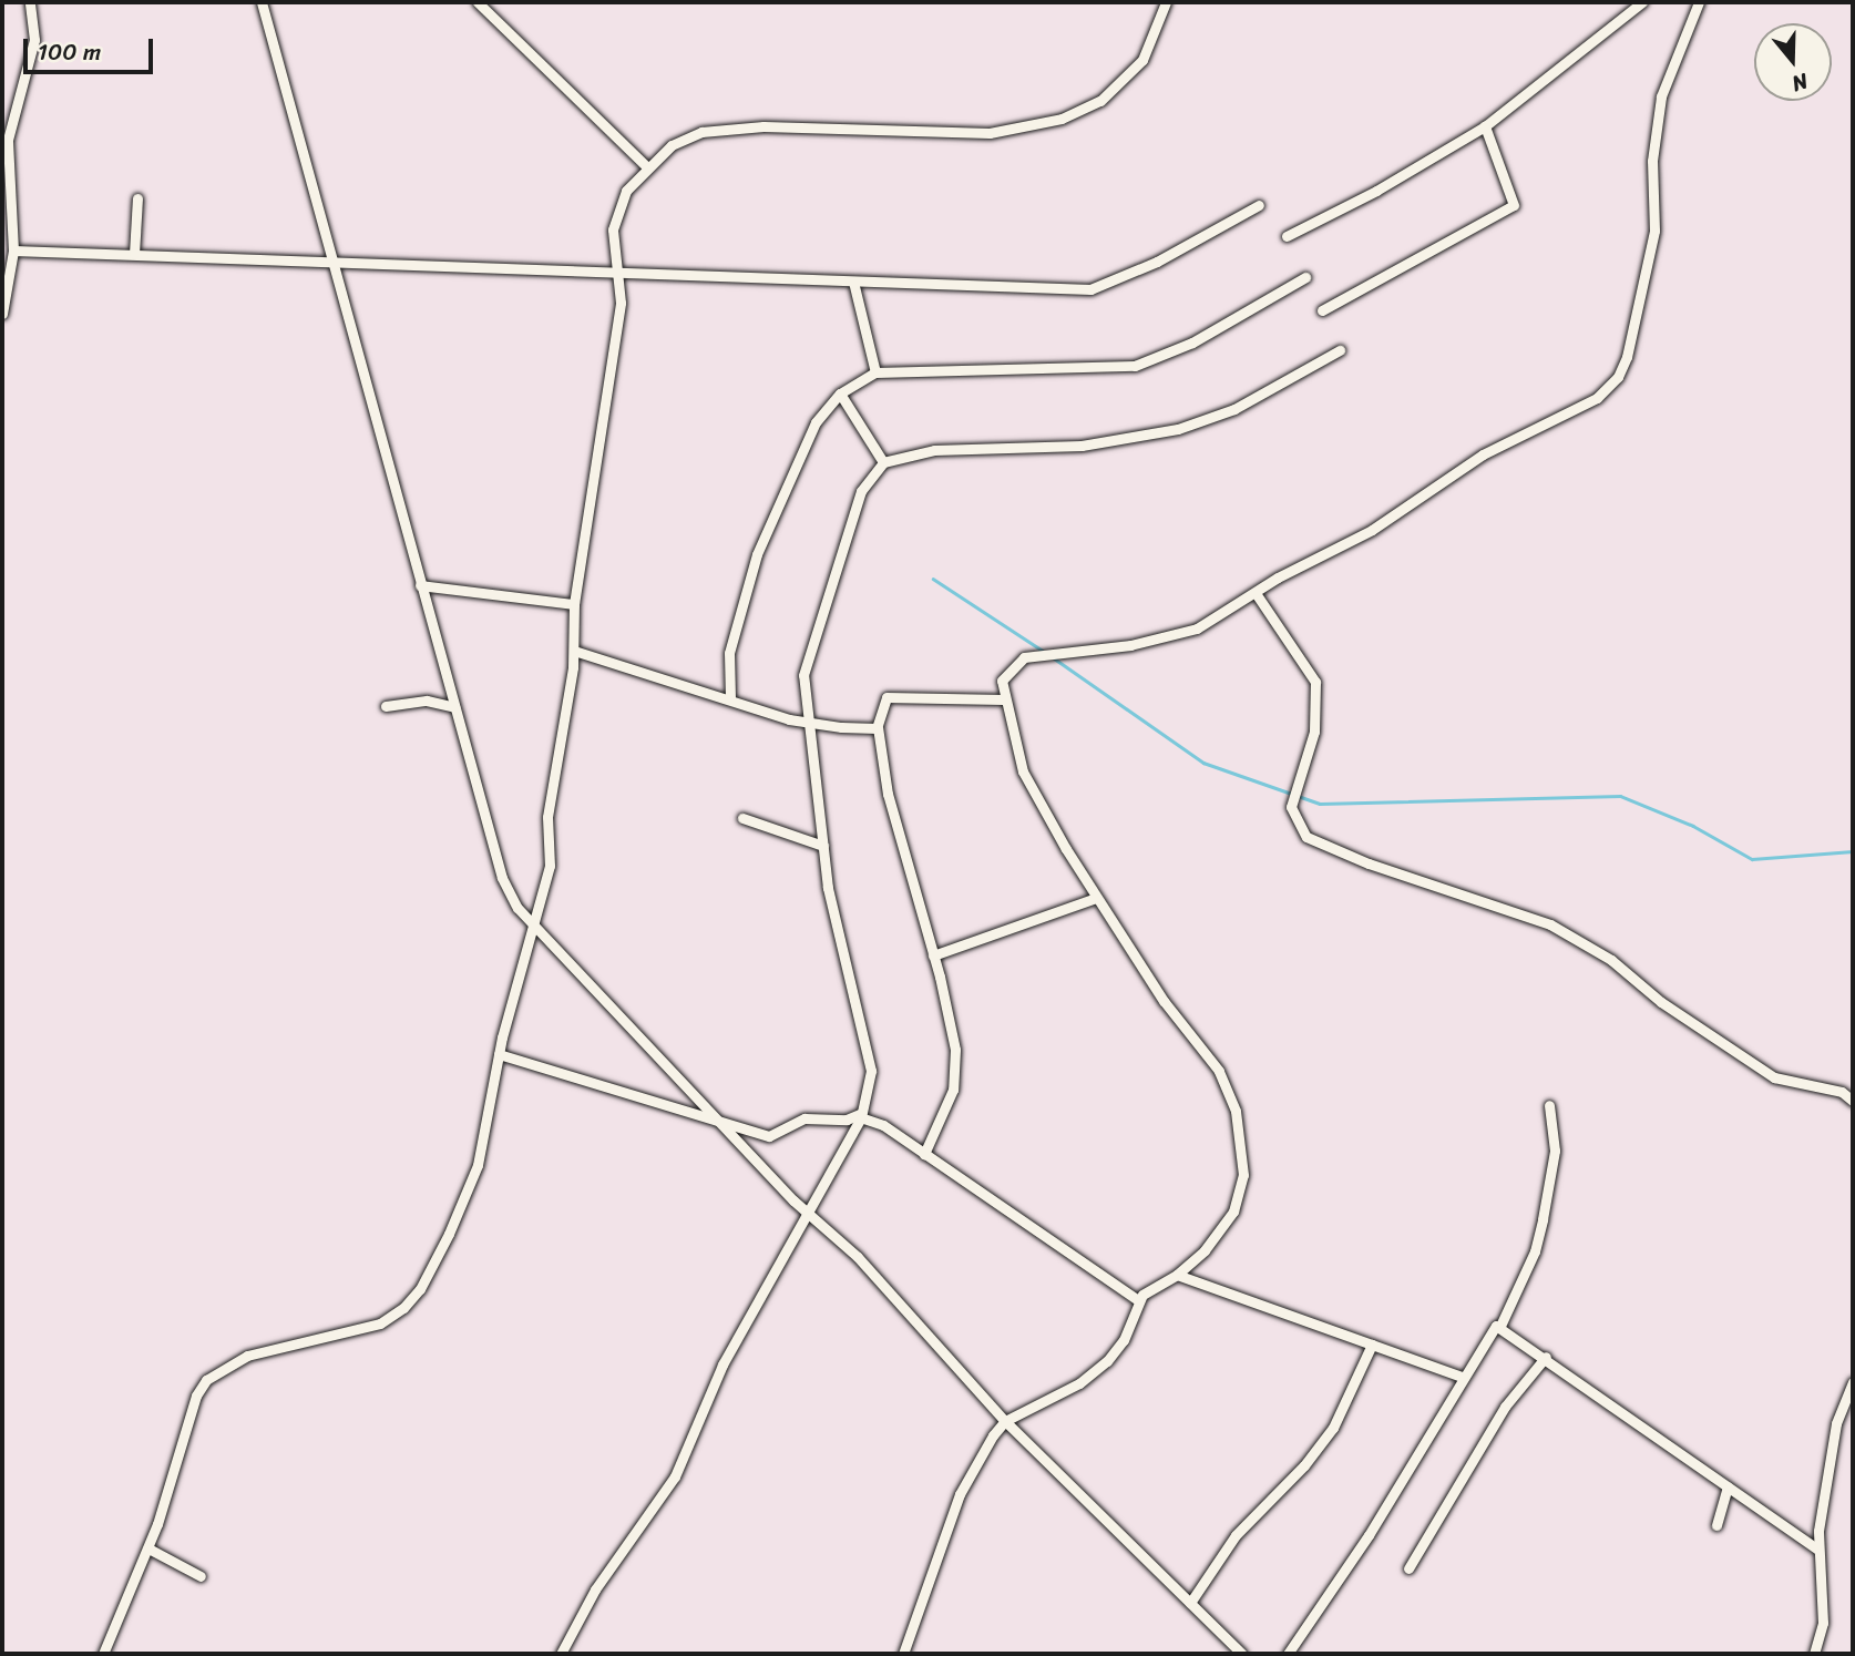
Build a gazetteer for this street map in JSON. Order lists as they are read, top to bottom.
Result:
{
  "scale_bar": "100 m",
  "north": "bottom"
}
